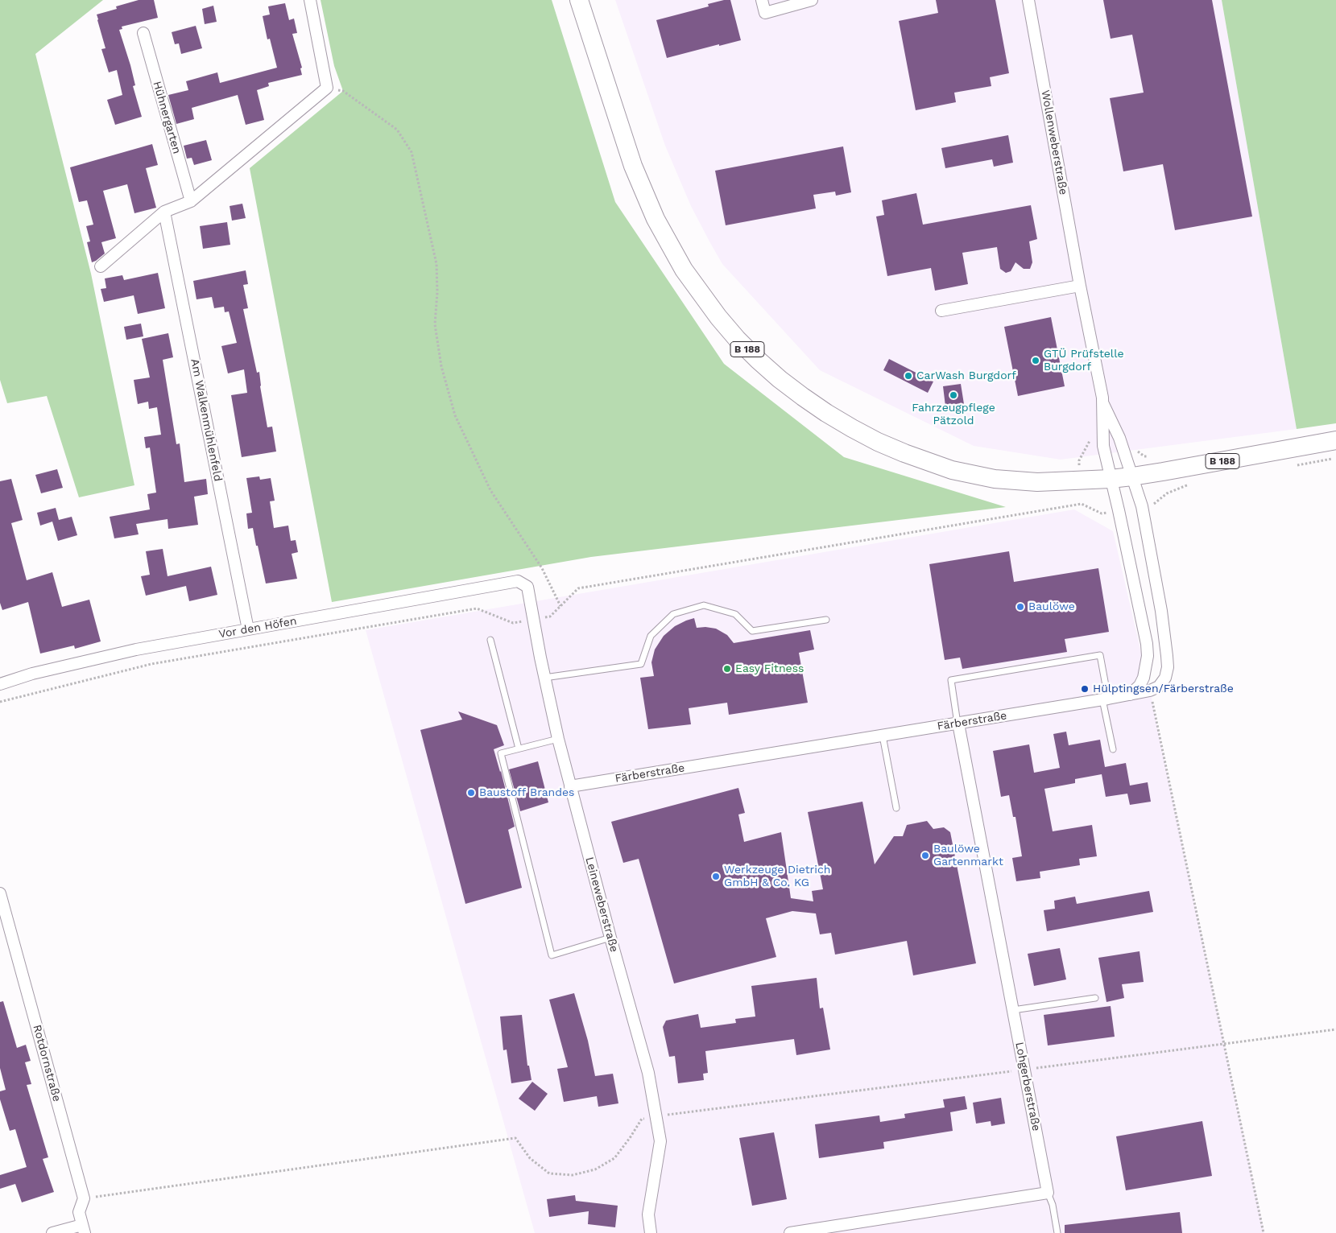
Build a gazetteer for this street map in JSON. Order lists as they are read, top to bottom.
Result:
{
  "streets": {
    "main road": ["B 188"],
    "street": [
      "Hühnergarten",
      "Wollenweberstraße",
      "Am Walkenmühlenfeld",
      "Vor den Höfen",
      "Färberstraße",
      "Leineweberstraße",
      "Rotdornstraße",
      "Lohgerberstraße"
    ]
  },
  "crossings": [
    ["Wollenweberstraße", "B 188"],
    ["Wollenweberstraße", "Färberstraße"],
    ["B 188", "Färberstraße"],
    ["Am Walkenmühlenfeld", "Vor den Höfen"],
    ["Vor den Höfen", "Leineweberstraße"],
    ["Färberstraße", "Leineweberstraße"],
    ["Färberstraße", "Lohgerberstraße"]
  ],
  "places": [
    "GTÜ Prüfstelle Burgdorf",
    "CarWash Burgdorf",
    "Fahrzeugpflege Pätzold",
    "Baulöwe",
    "Easy Fitness",
    "Hülptingsen/Färberstraße",
    "Baustoff Brandes",
    "Baulöwe Gartenmarkt",
    "Werkzeuge Dietrich GmbH & Co. KG"
  ]
}
